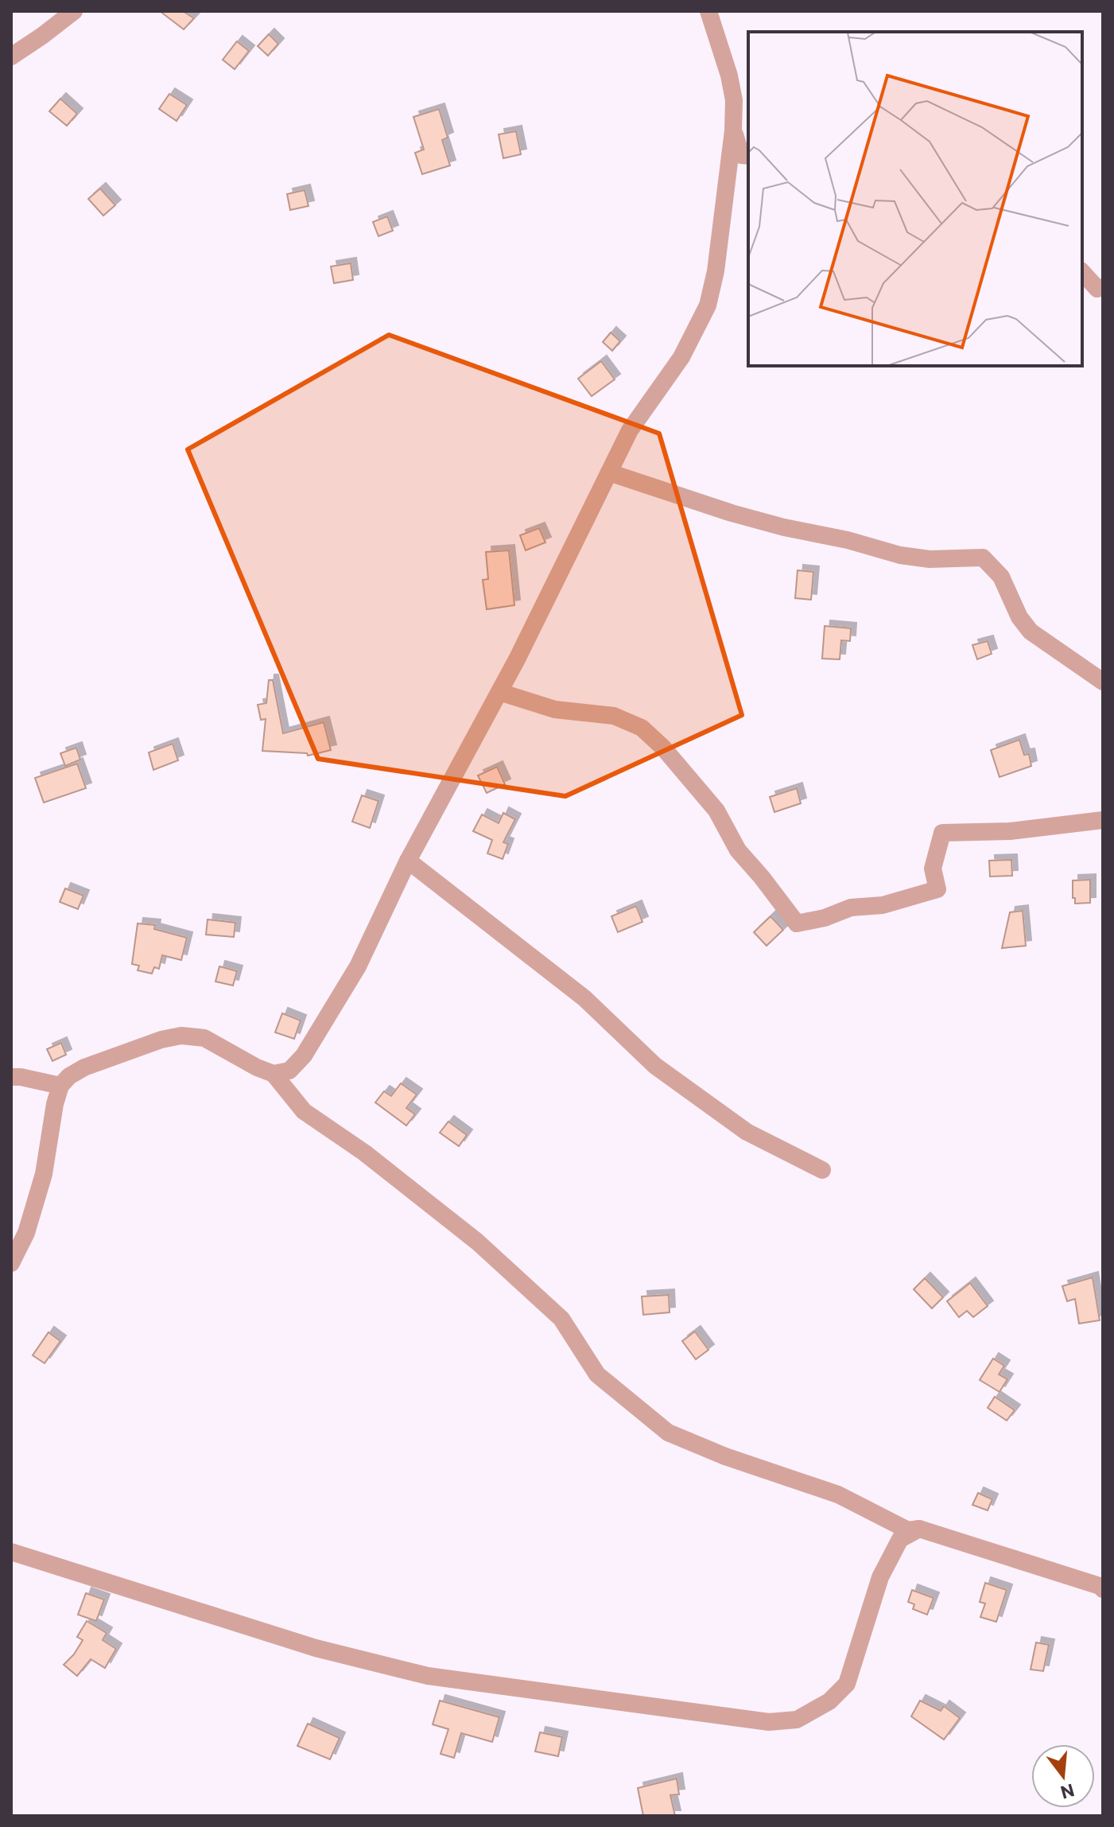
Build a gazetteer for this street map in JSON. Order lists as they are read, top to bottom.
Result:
{
  "north": "bottom"
}
